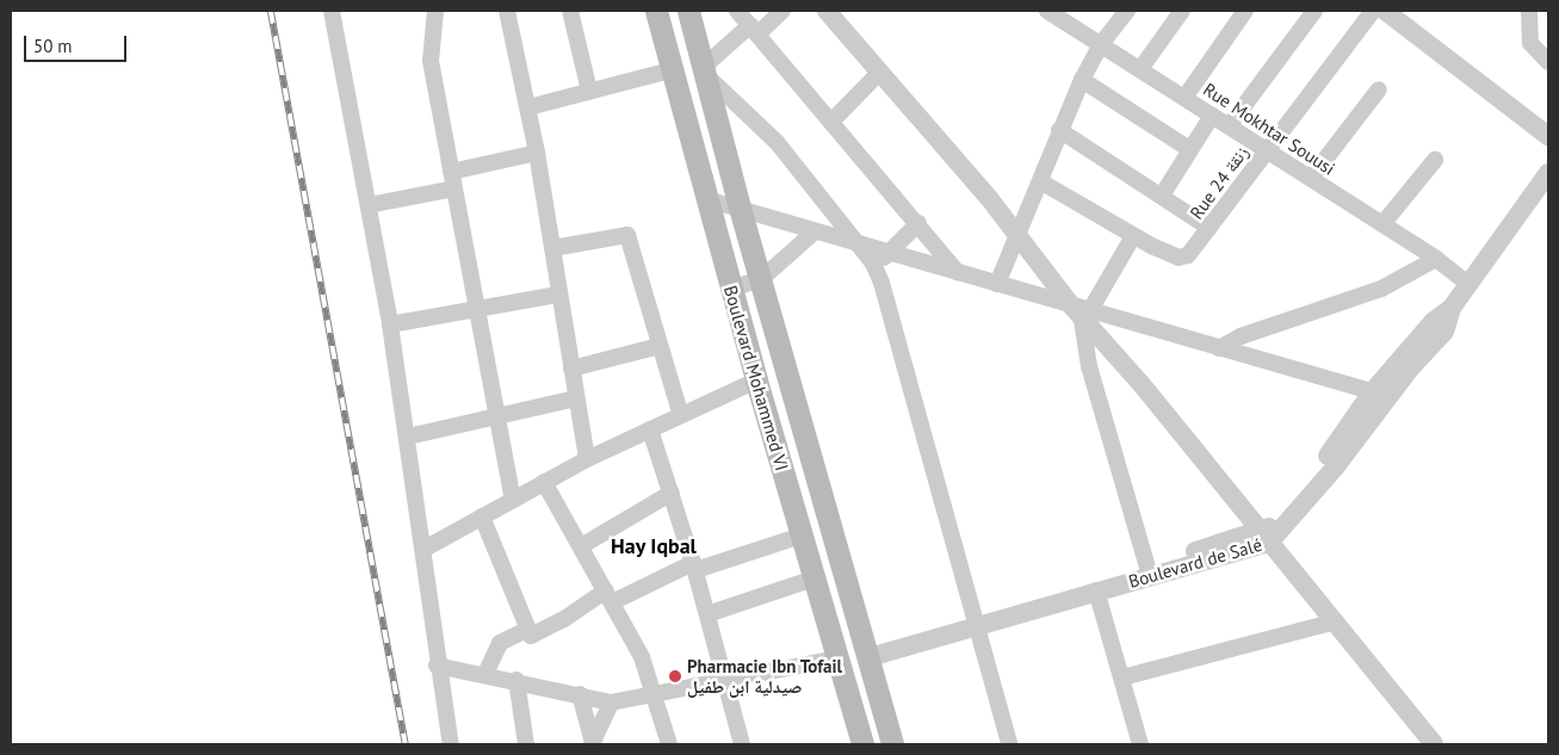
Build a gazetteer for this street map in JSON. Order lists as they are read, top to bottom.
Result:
{
  "streets": {
    "main road": ["Boulevard Mohammed VI"],
    "street": ["Rue Mokhtar Souusi", "Rue 24 زنقة", "Boulevard de Salé"]
  },
  "crossings": [
    ["Rue Mokhtar Souusi", "Rue 24 زنقة"],
    ["Rue Mokhtar Souusi", "Boulevard de Salé"],
    ["Boulevard Mohammed VI", "Boulevard de Salé"]
  ],
  "districts": ["Hay Iqbal"],
  "places": ["Pharmacie Ibn Tofail صيدلية ابن طفيل"],
  "scale_bar": "50 m"
}
